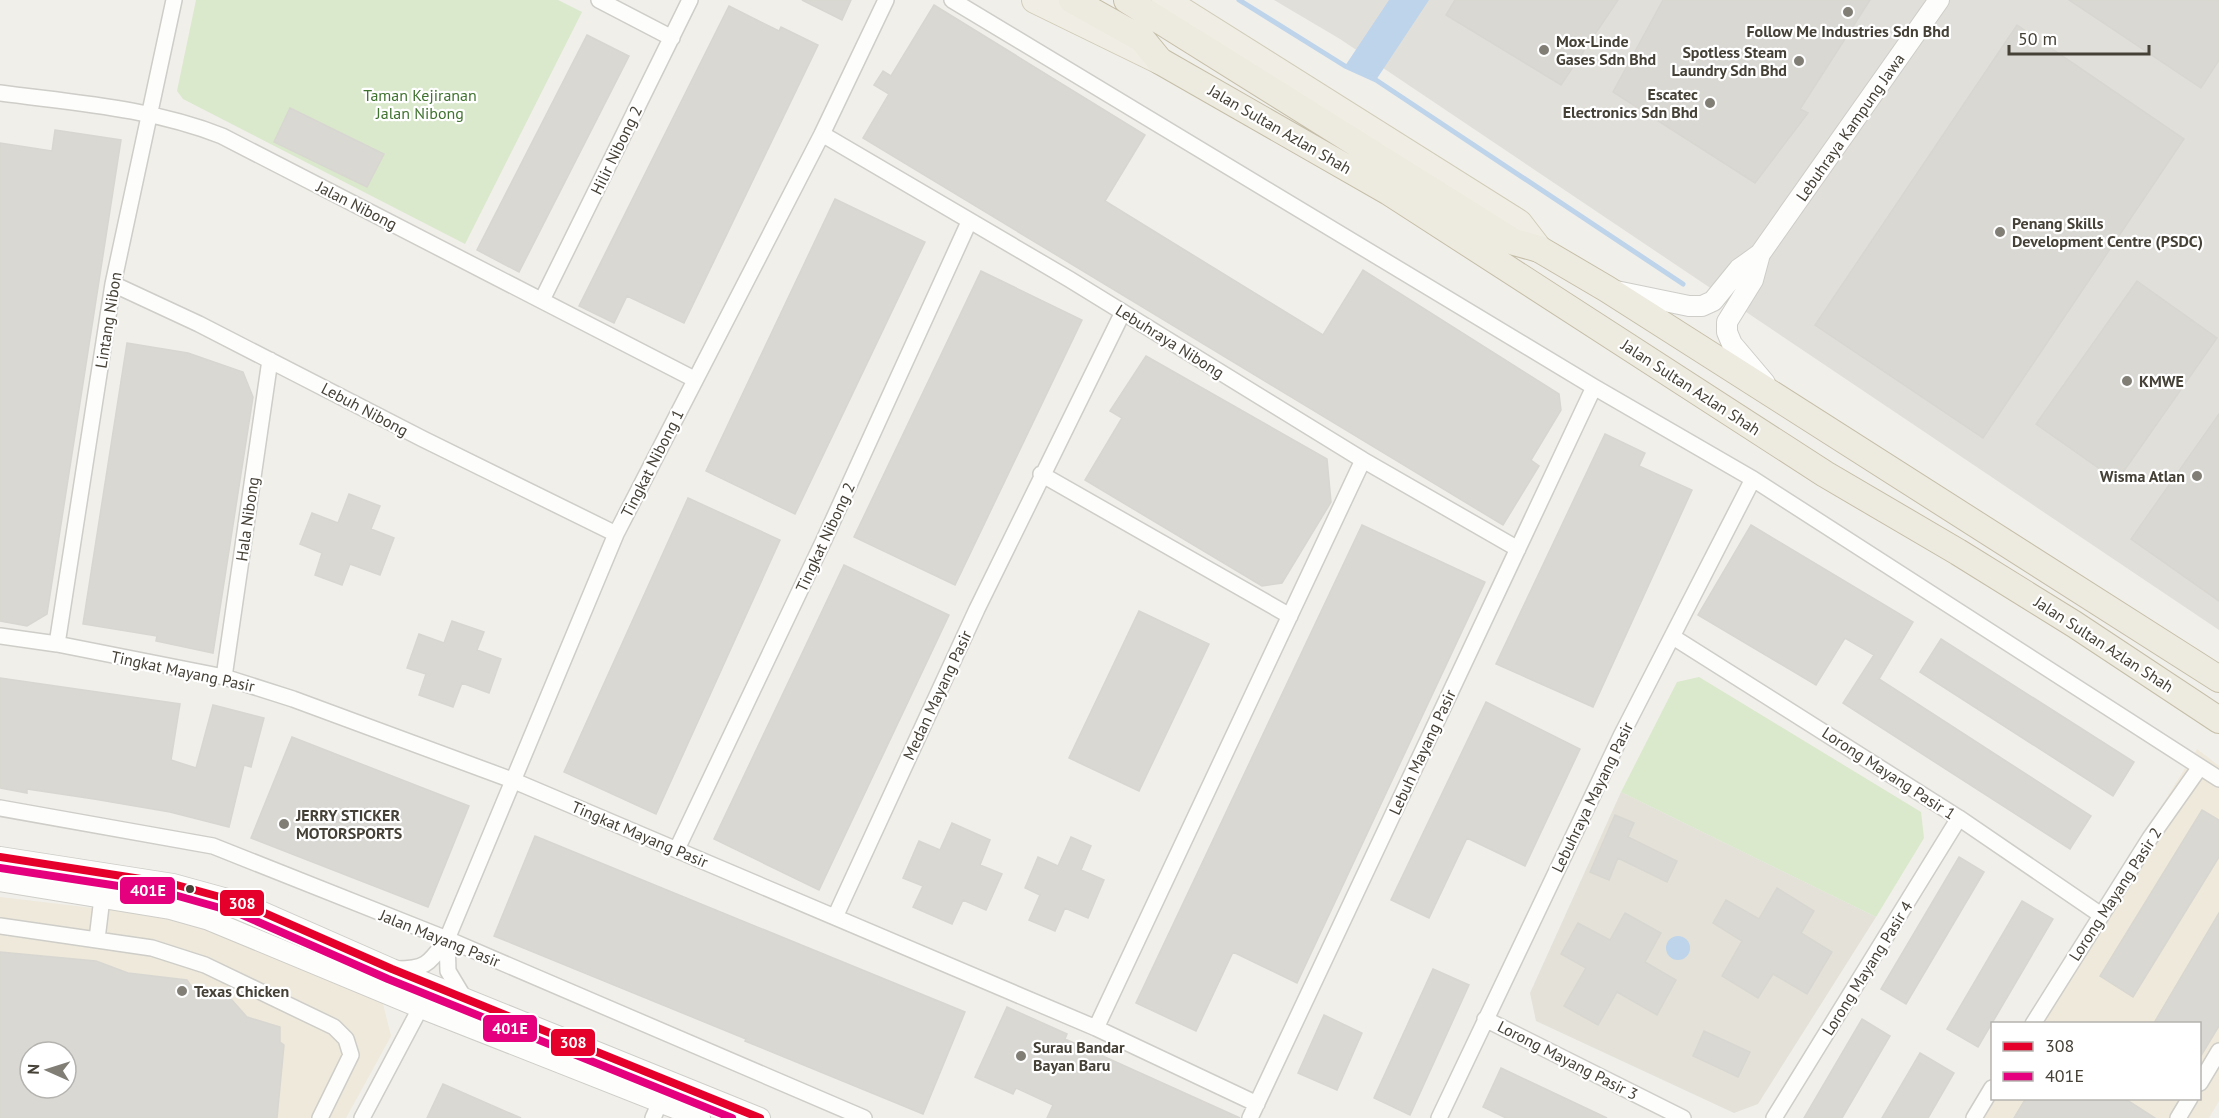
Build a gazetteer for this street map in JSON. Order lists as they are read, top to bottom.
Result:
{
  "streets": {
    "highway": ["Jalan Sultan Azlan Shah"],
    "street": [
      "Lebuhraya Kampung Jawa",
      "Hilir Nibong 2",
      "Jalan Nibong",
      "Lintang Nibon",
      "Lebuhraya Nibong",
      "Lebuh Nibong",
      "Tingkat Nibong 1",
      "Hala Nibong",
      "Tingkat Nibong 2",
      "Tingkat Mayang Pasir",
      "Medan Mayang Pasir",
      "Lebuh Mayang Pasir",
      "Lorong Mayang Pasir 1",
      "Lebuhraya Mayang Pasir",
      "Lorong Mayang Pasir 2",
      "Jalan Mayang Pasir",
      "Lorong Mayang Pasir 4",
      "Lorong Mayang Pasir 3"
    ]
  },
  "crossings": [
    ["Lebuhraya Kampung Jawa", "Jalan Sultan Azlan Shah"],
    ["Hilir Nibong 2", "Jalan Nibong"],
    ["Jalan Nibong", "Lintang Nibon"],
    ["Jalan Nibong", "Tingkat Nibong 1"],
    ["Lintang Nibon", "Lebuh Nibong"],
    ["Lintang Nibon", "Tingkat Mayang Pasir"],
    ["Lebuhraya Nibong", "Tingkat Nibong 1"],
    ["Lebuhraya Nibong", "Tingkat Nibong 2"],
    ["Lebuhraya Nibong", "Medan Mayang Pasir"],
    ["Lebuhraya Nibong", "Lebuh Mayang Pasir"],
    ["Lebuh Nibong", "Tingkat Nibong 1"],
    ["Lebuh Nibong", "Hala Nibong"],
    ["Tingkat Nibong 1", "Tingkat Mayang Pasir"],
    ["Tingkat Nibong 1", "Jalan Mayang Pasir"],
    ["Hala Nibong", "Tingkat Mayang Pasir"],
    ["Tingkat Nibong 2", "Tingkat Mayang Pasir"],
    ["Tingkat Mayang Pasir", "Medan Mayang Pasir"],
    ["Tingkat Mayang Pasir", "Lebuh Mayang Pasir"],
    ["Lorong Mayang Pasir 1", "Lebuhraya Mayang Pasir"],
    ["Lorong Mayang Pasir 1", "Lorong Mayang Pasir 2"],
    ["Lorong Mayang Pasir 1", "Lorong Mayang Pasir 4"],
    ["Lebuhraya Mayang Pasir", "Lorong Mayang Pasir 3"]
  ],
  "parks": ["Taman Kejiranan Jalan Nibong"],
  "places": [
    "Follow Me Industries Sdn Bhd",
    "Mox-Linde Gases Sdn Bhd",
    "Spotless Steam Laundry Sdn Bhd",
    "Escatec Electronics Sdn Bhd",
    "Penang Skills Development Centre (PSDC)",
    "KMWE",
    "Wisma Atlan",
    "JERRY STICKER MOTORSPORTS",
    "Texas Chicken",
    "Surau Bandar Bayan Baru"
  ],
  "lines": ["transit line 308", "transit line 401E"],
  "legend": ["308", "401E"],
  "scale_bar": "50 m",
  "north": "left"
}
